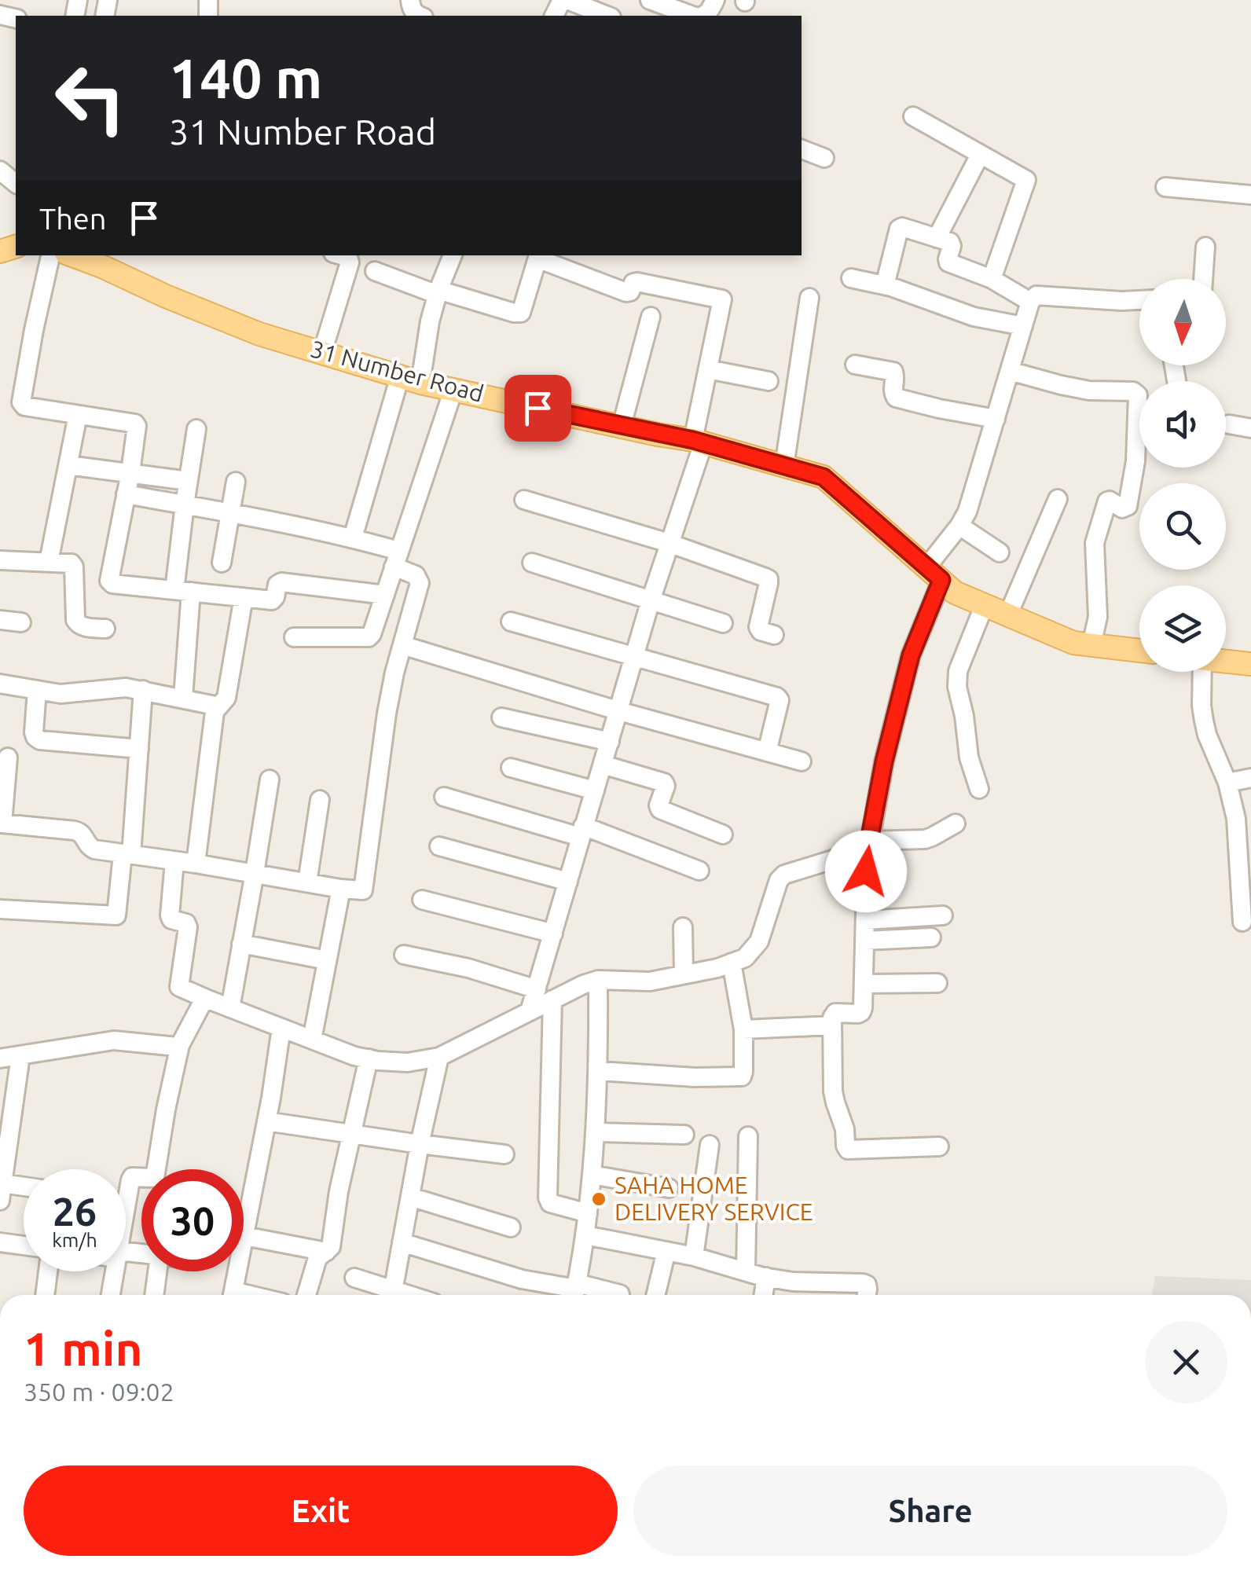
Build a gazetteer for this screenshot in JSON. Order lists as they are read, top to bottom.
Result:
{
  "streets": {
    "main road": ["31 Number Road"]
  },
  "places": ["SAHA HOME DELIVERY SERVICE"],
  "north": "bottom",
  "page": {
    "turn": ["140 m", "31 Number Road"],
    "then": "Then",
    "speed": "26 km/h",
    "limit": "30",
    "heading": ["1 min", "350 m · 09:02"],
    "buttons": ["Exit", "Share"]
  }
}
